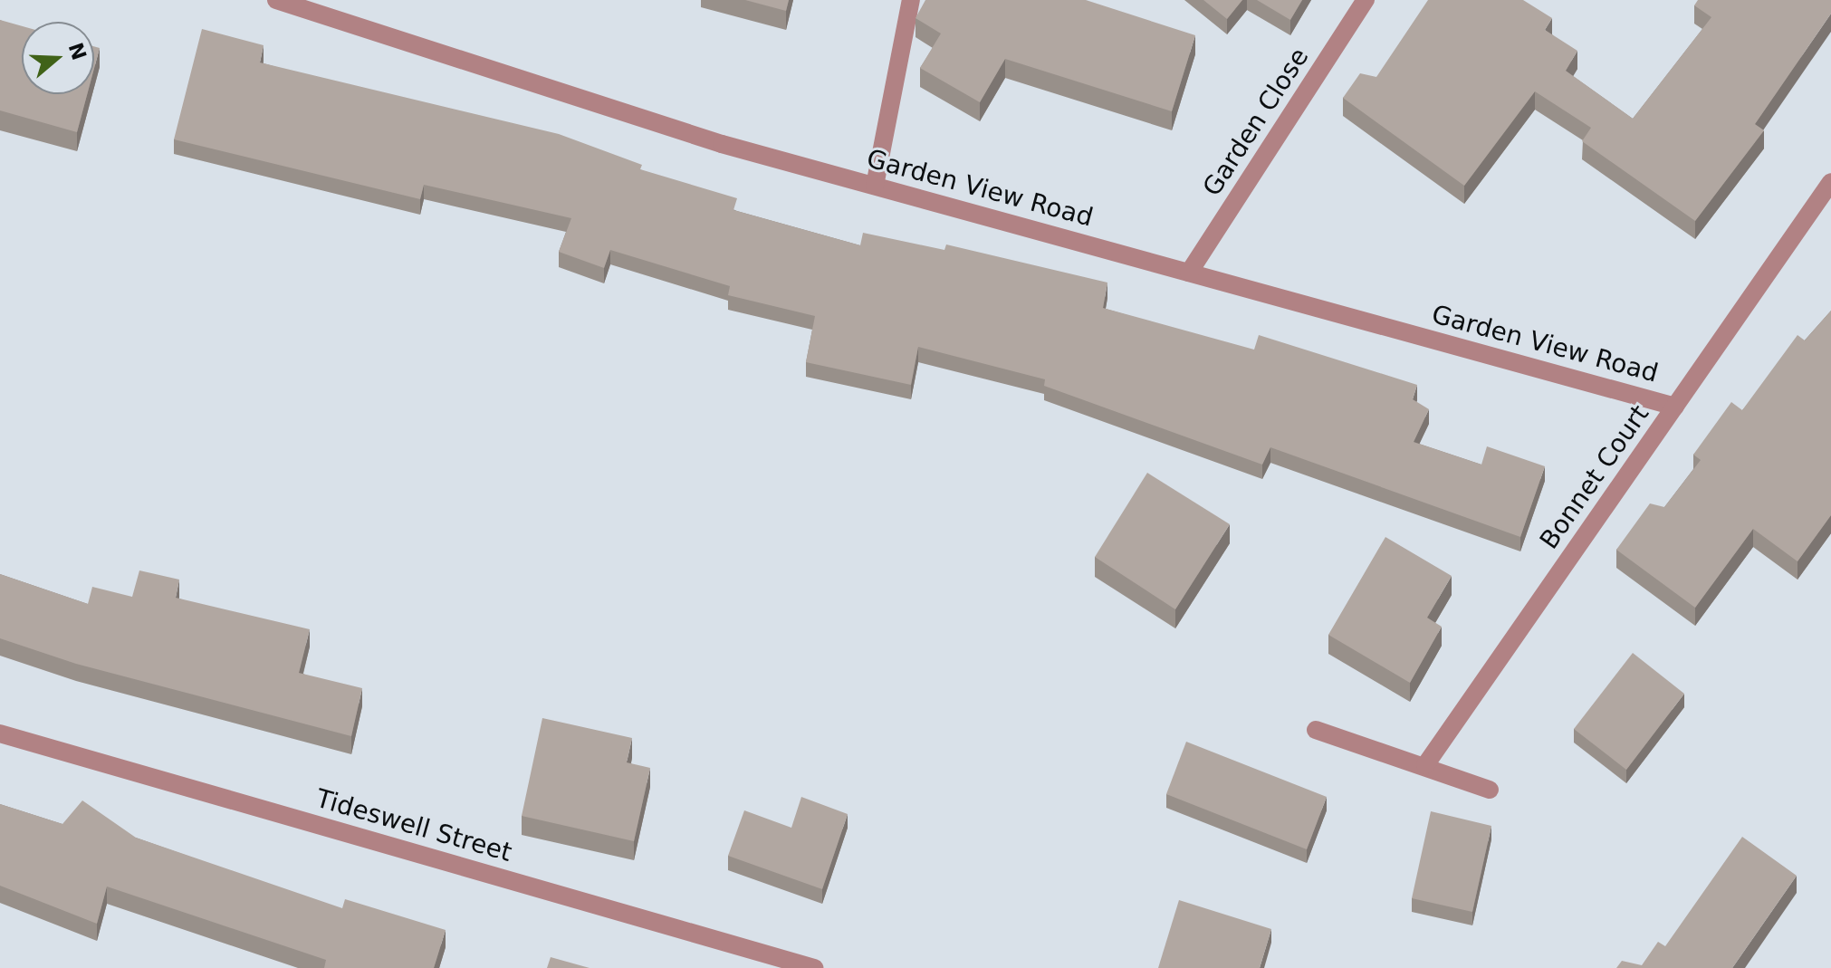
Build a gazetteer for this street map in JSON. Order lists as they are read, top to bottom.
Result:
{
  "streets": {
    "street": [
      "Garden Close",
      "Garden View Road",
      "Bonnet Court",
      "Tideswell Street"
    ]
  },
  "crossings": [
    ["Garden Close", "Garden View Road"],
    ["Garden View Road", "Bonnet Court"]
  ],
  "north": "right"
}
